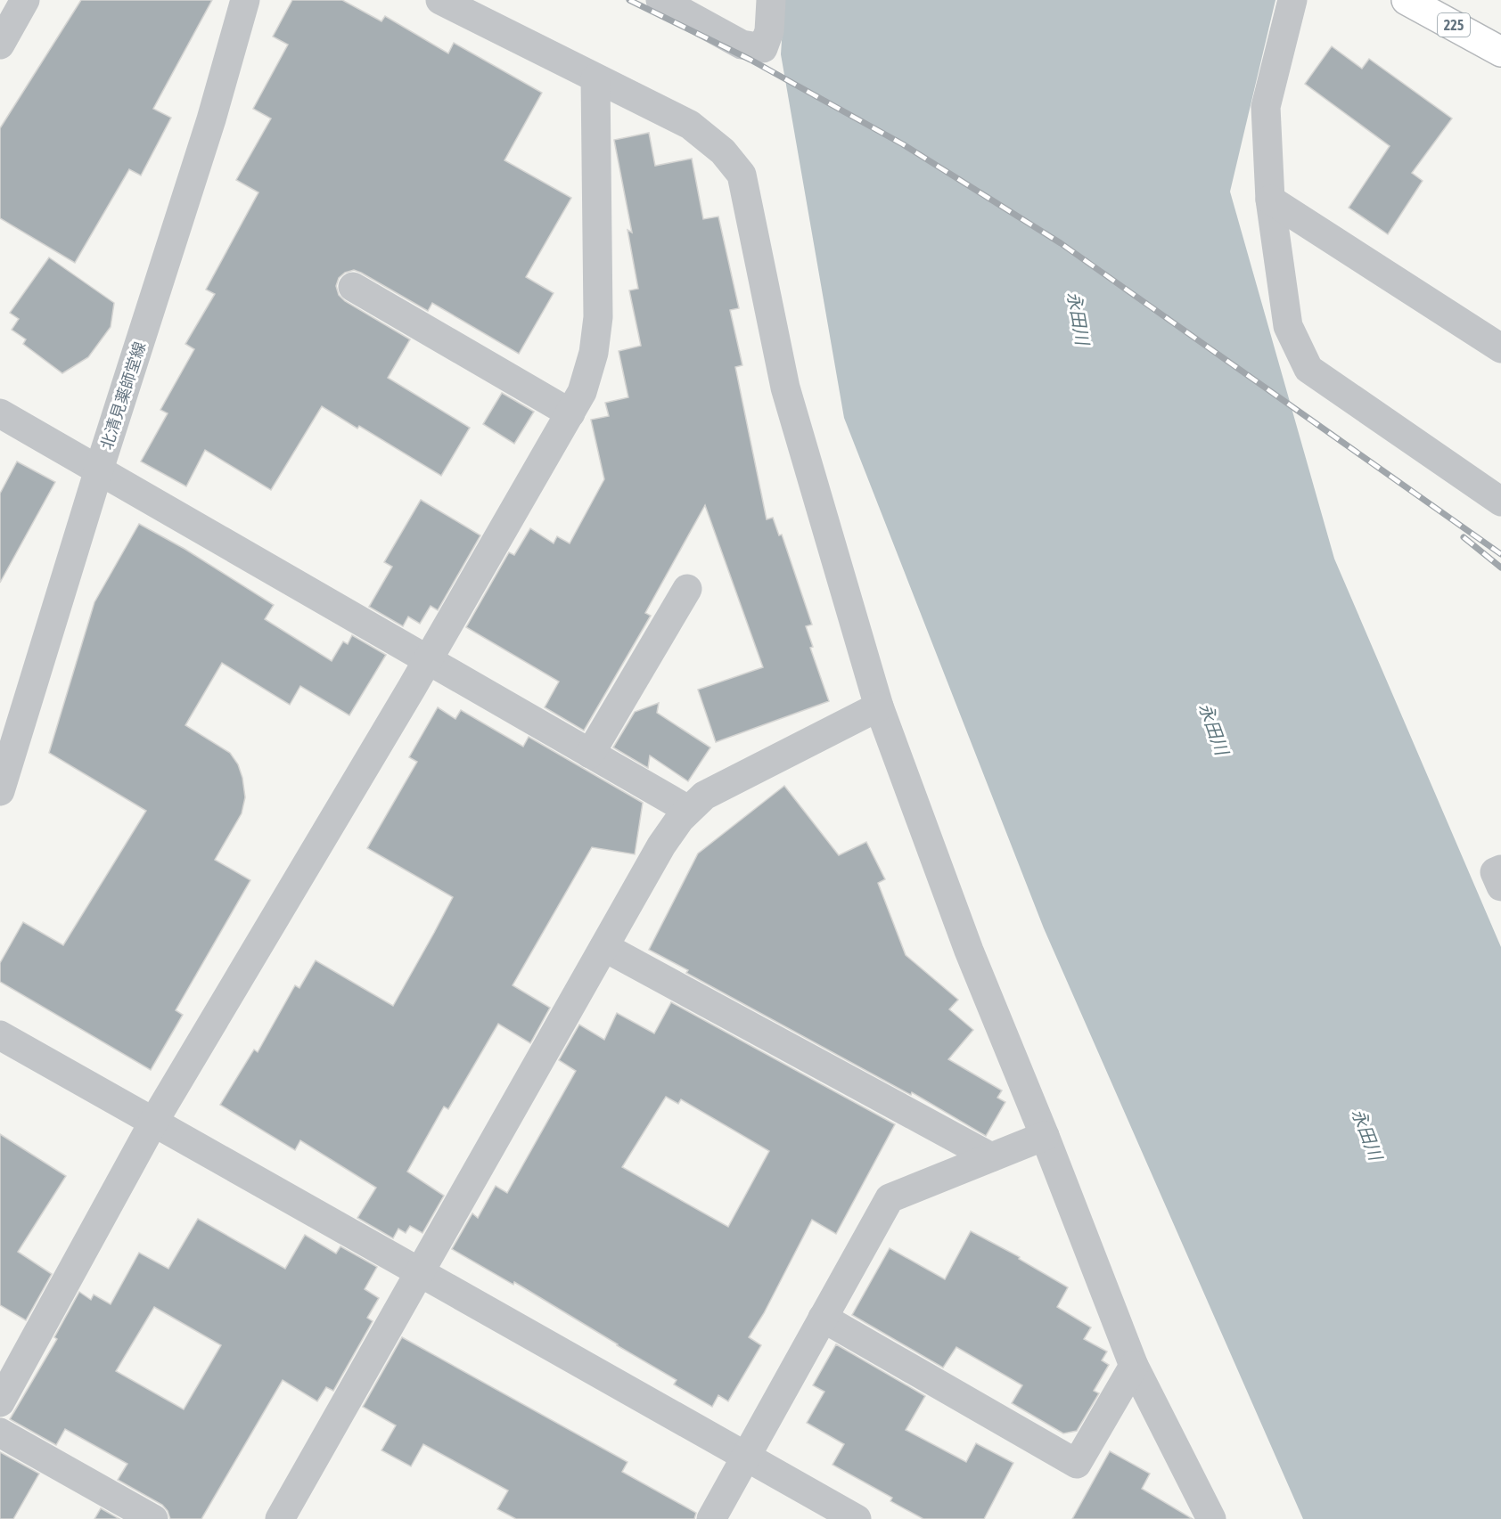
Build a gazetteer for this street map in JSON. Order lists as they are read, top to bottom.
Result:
{
  "streets": {
    "highway": ["225"],
    "street": ["北清見薬師堂線"]
  },
  "water": ["永田川"]
}
